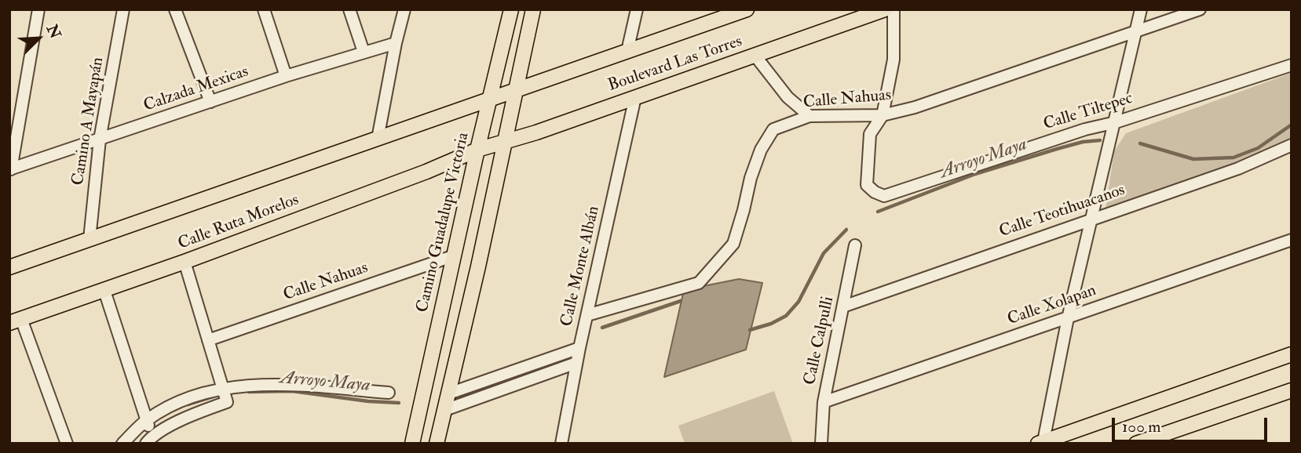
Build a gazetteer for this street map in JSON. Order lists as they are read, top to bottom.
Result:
{
  "streets": {
    "main road": ["Boulevard Las Torres", "Calle Ruta Morelos", "Camino Guadalupe Victoria"],
    "street": [
      "Calzada Mexicas",
      "Calle Nahuas",
      "Calle Tiltepec",
      "Camino A Mayapán",
      "Calle Teotihuacanos",
      "Calle Monte Albán",
      "Calle Xolapan",
      "Calle Calpulli"
    ]
  },
  "crossings": [
    ["Boulevard Las Torres", "Calle Ruta Morelos"],
    ["Boulevard Las Torres", "Camino Guadalupe Victoria"],
    ["Boulevard Las Torres", "Calle Monte Albán"],
    ["Calzada Mexicas", "Camino A Mayapán"],
    ["Calle Nahuas", "Calle Tiltepec"],
    ["Calle Nahuas", "Camino Guadalupe Victoria"],
    ["Calle Nahuas", "Calle Monte Albán"],
    ["Camino A Mayapán", "Calle Ruta Morelos"],
    ["Calle Teotihuacanos", "Calle Calpulli"],
    ["Calle Ruta Morelos", "Camino Guadalupe Victoria"],
    ["Calle Xolapan", "Calle Calpulli"]
  ],
  "water": ["Arroyo Maya"],
  "scale_bar": "100 m",
  "north": "top right"
}
